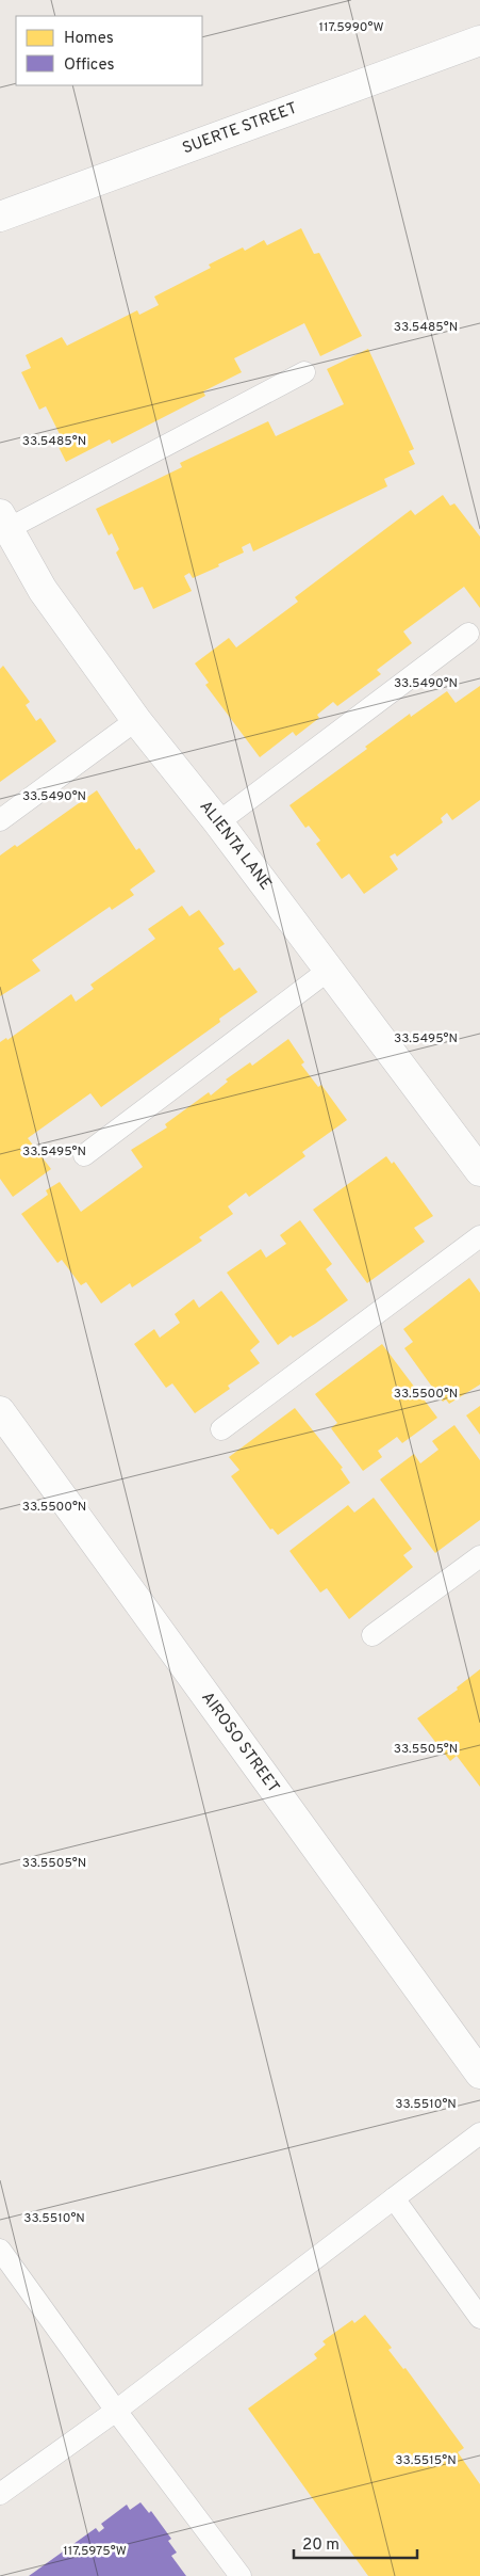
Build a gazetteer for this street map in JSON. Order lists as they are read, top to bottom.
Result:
{
  "streets": {
    "street": ["SUERTE STREET", "ALIENTA LANE", "AIROSO STREET"]
  },
  "legend": ["Homes", "Offices"],
  "scale_bar": "20 m",
  "coordinates": [
    "117.5990°W",
    "33.5485°N",
    "33.5490°N",
    "33.5495°N",
    "33.5500°N",
    "33.5505°N",
    "33.5510°N",
    "33.5515°N",
    "117.5975°W"
  ]
}
